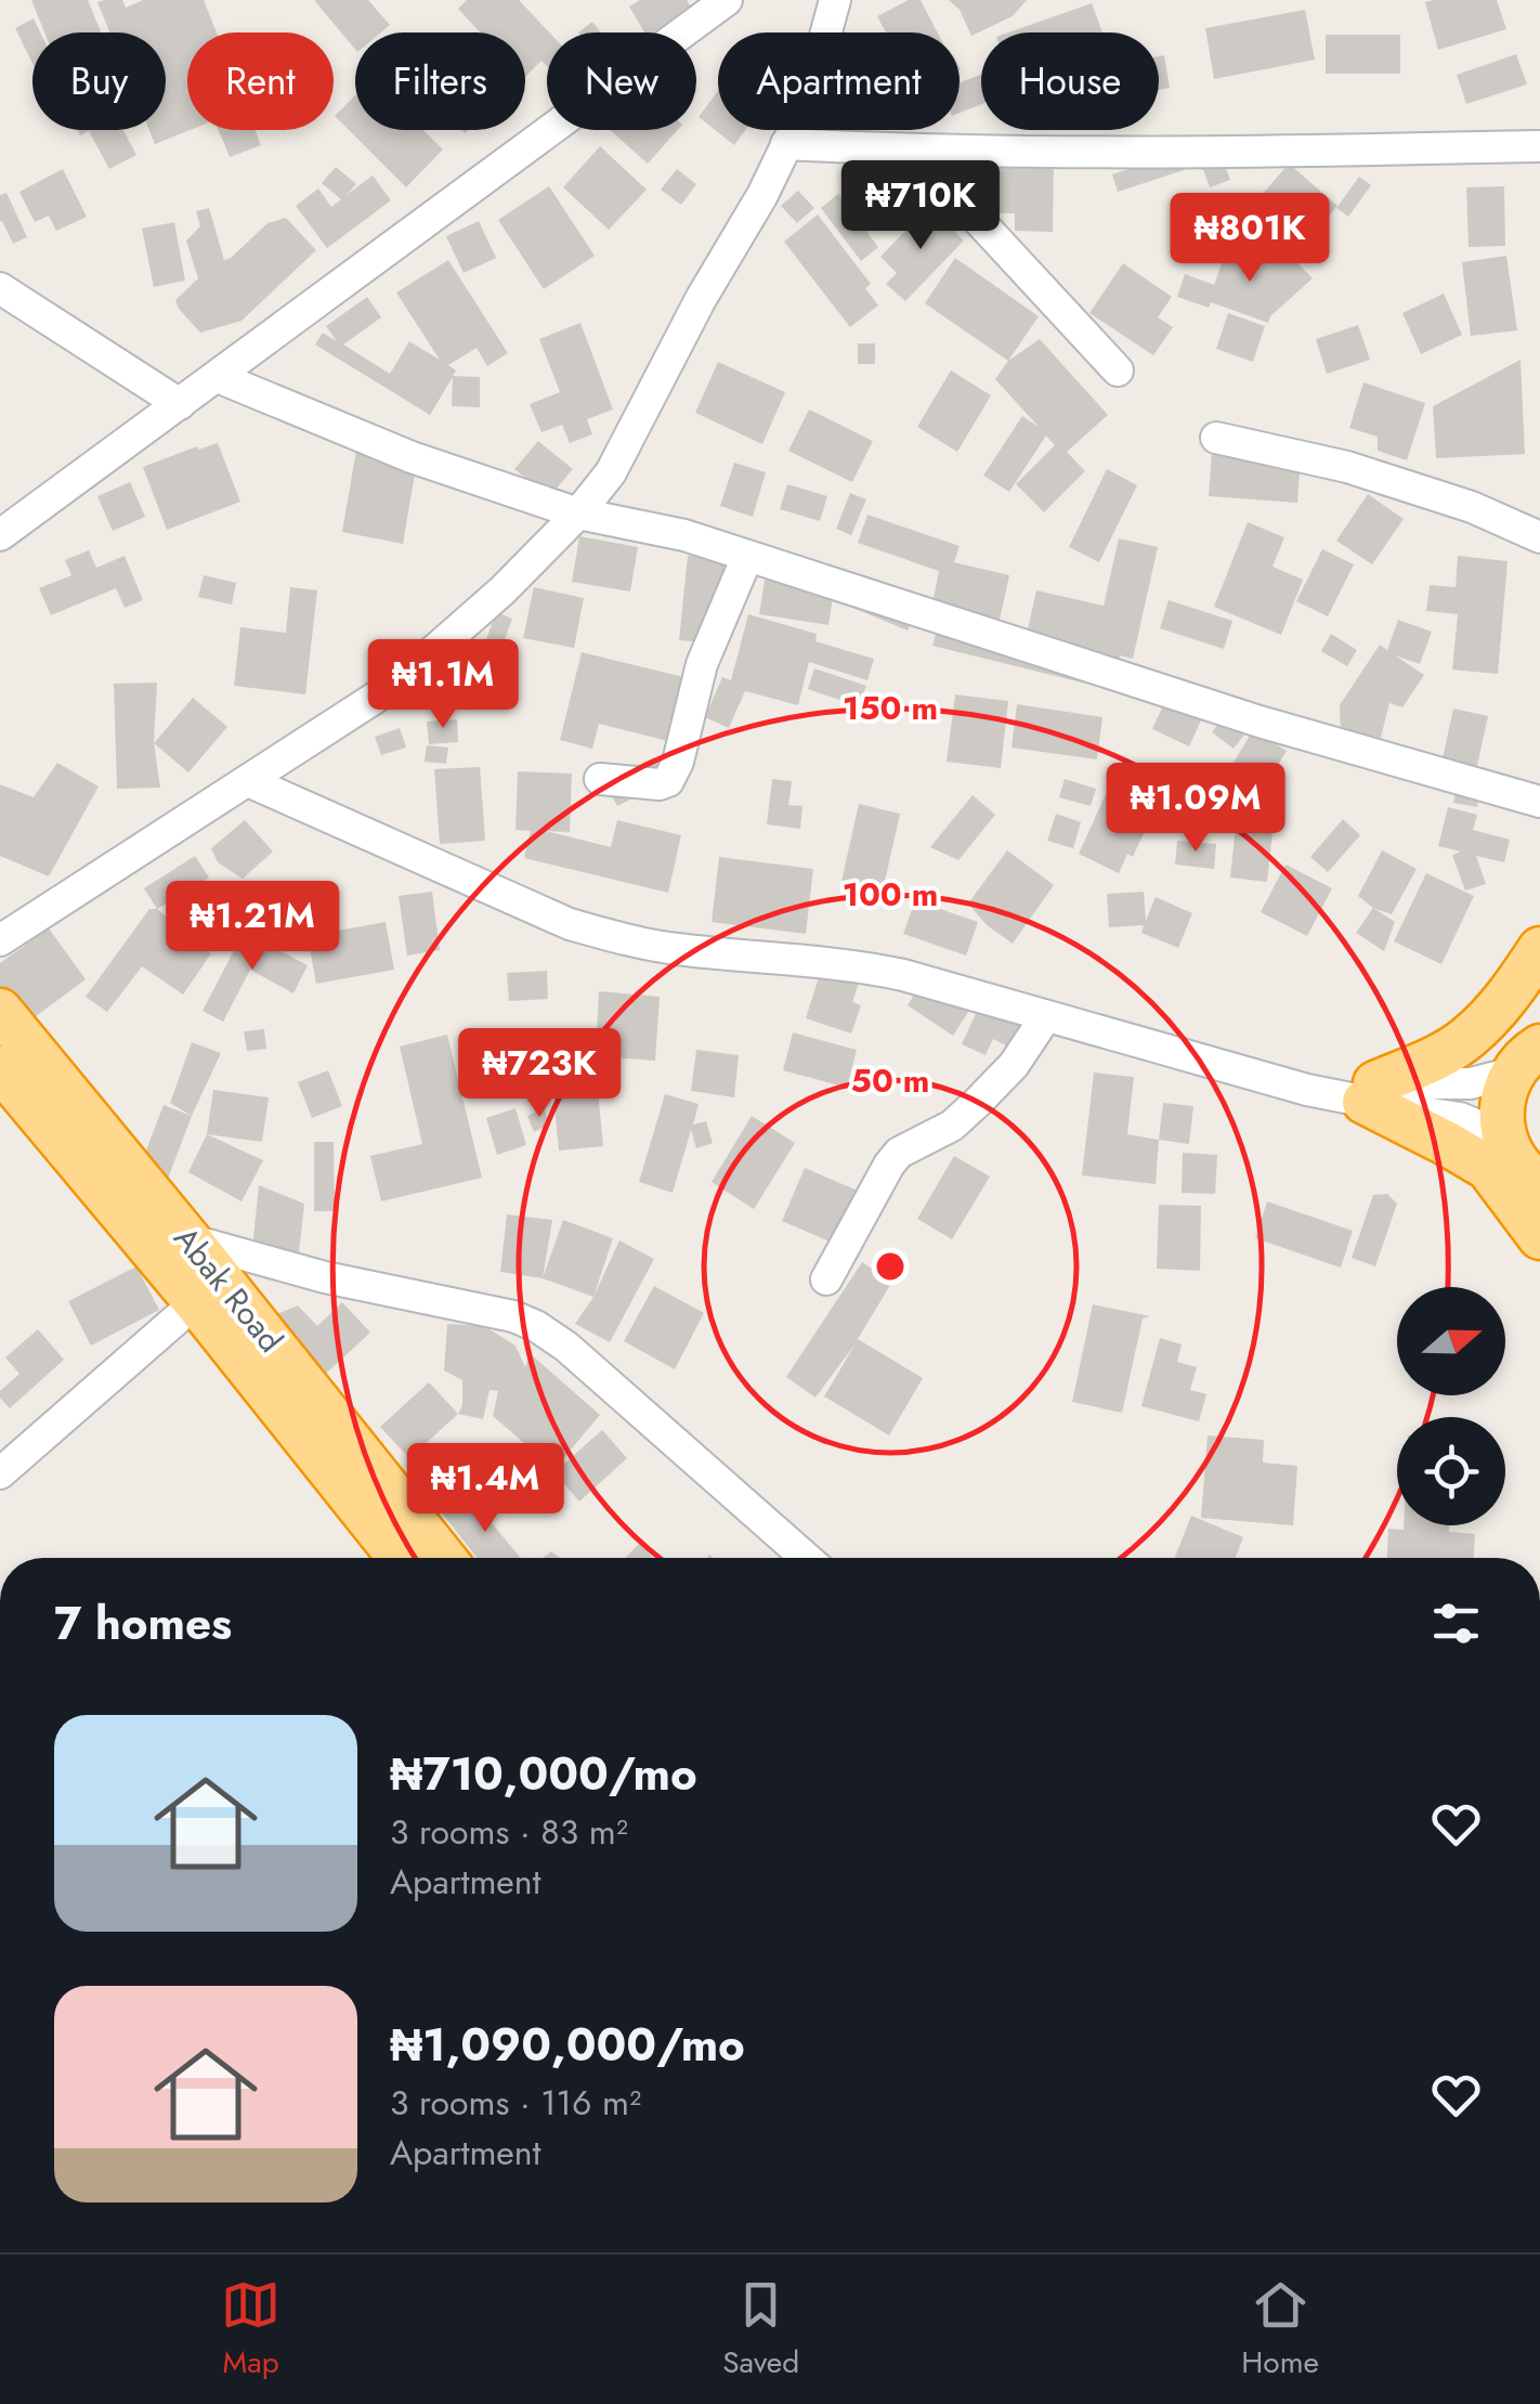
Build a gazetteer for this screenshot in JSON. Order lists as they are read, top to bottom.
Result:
{
  "streets": {
    "highway": ["Abak Road"]
  },
  "north": "right",
  "page": {
    "chip": [
      "Buy",
      "Rent",
      "Filters",
      "New",
      "Apartment",
      "House"
    ],
    "price": [
      "₦710K",
      "₦801K",
      "₦1.1M",
      "₦1.09M",
      "₦1.21M",
      "₦723K",
      "₦1.4M"
    ],
    "heading": "7 homes",
    "list": [
      {
        "name": "₦710,000/mo",
        "note": "3 rooms · 83 m² · Apartment"
      },
      {
        "name": "₦1,090,000/mo",
        "note": "3 rooms · 116 m² · Apartment"
      }
    ],
    "tabs": ["Map", "Saved", "Home"]
  },
  "rings": ["150 m", "100 m", "50 m"]
}
